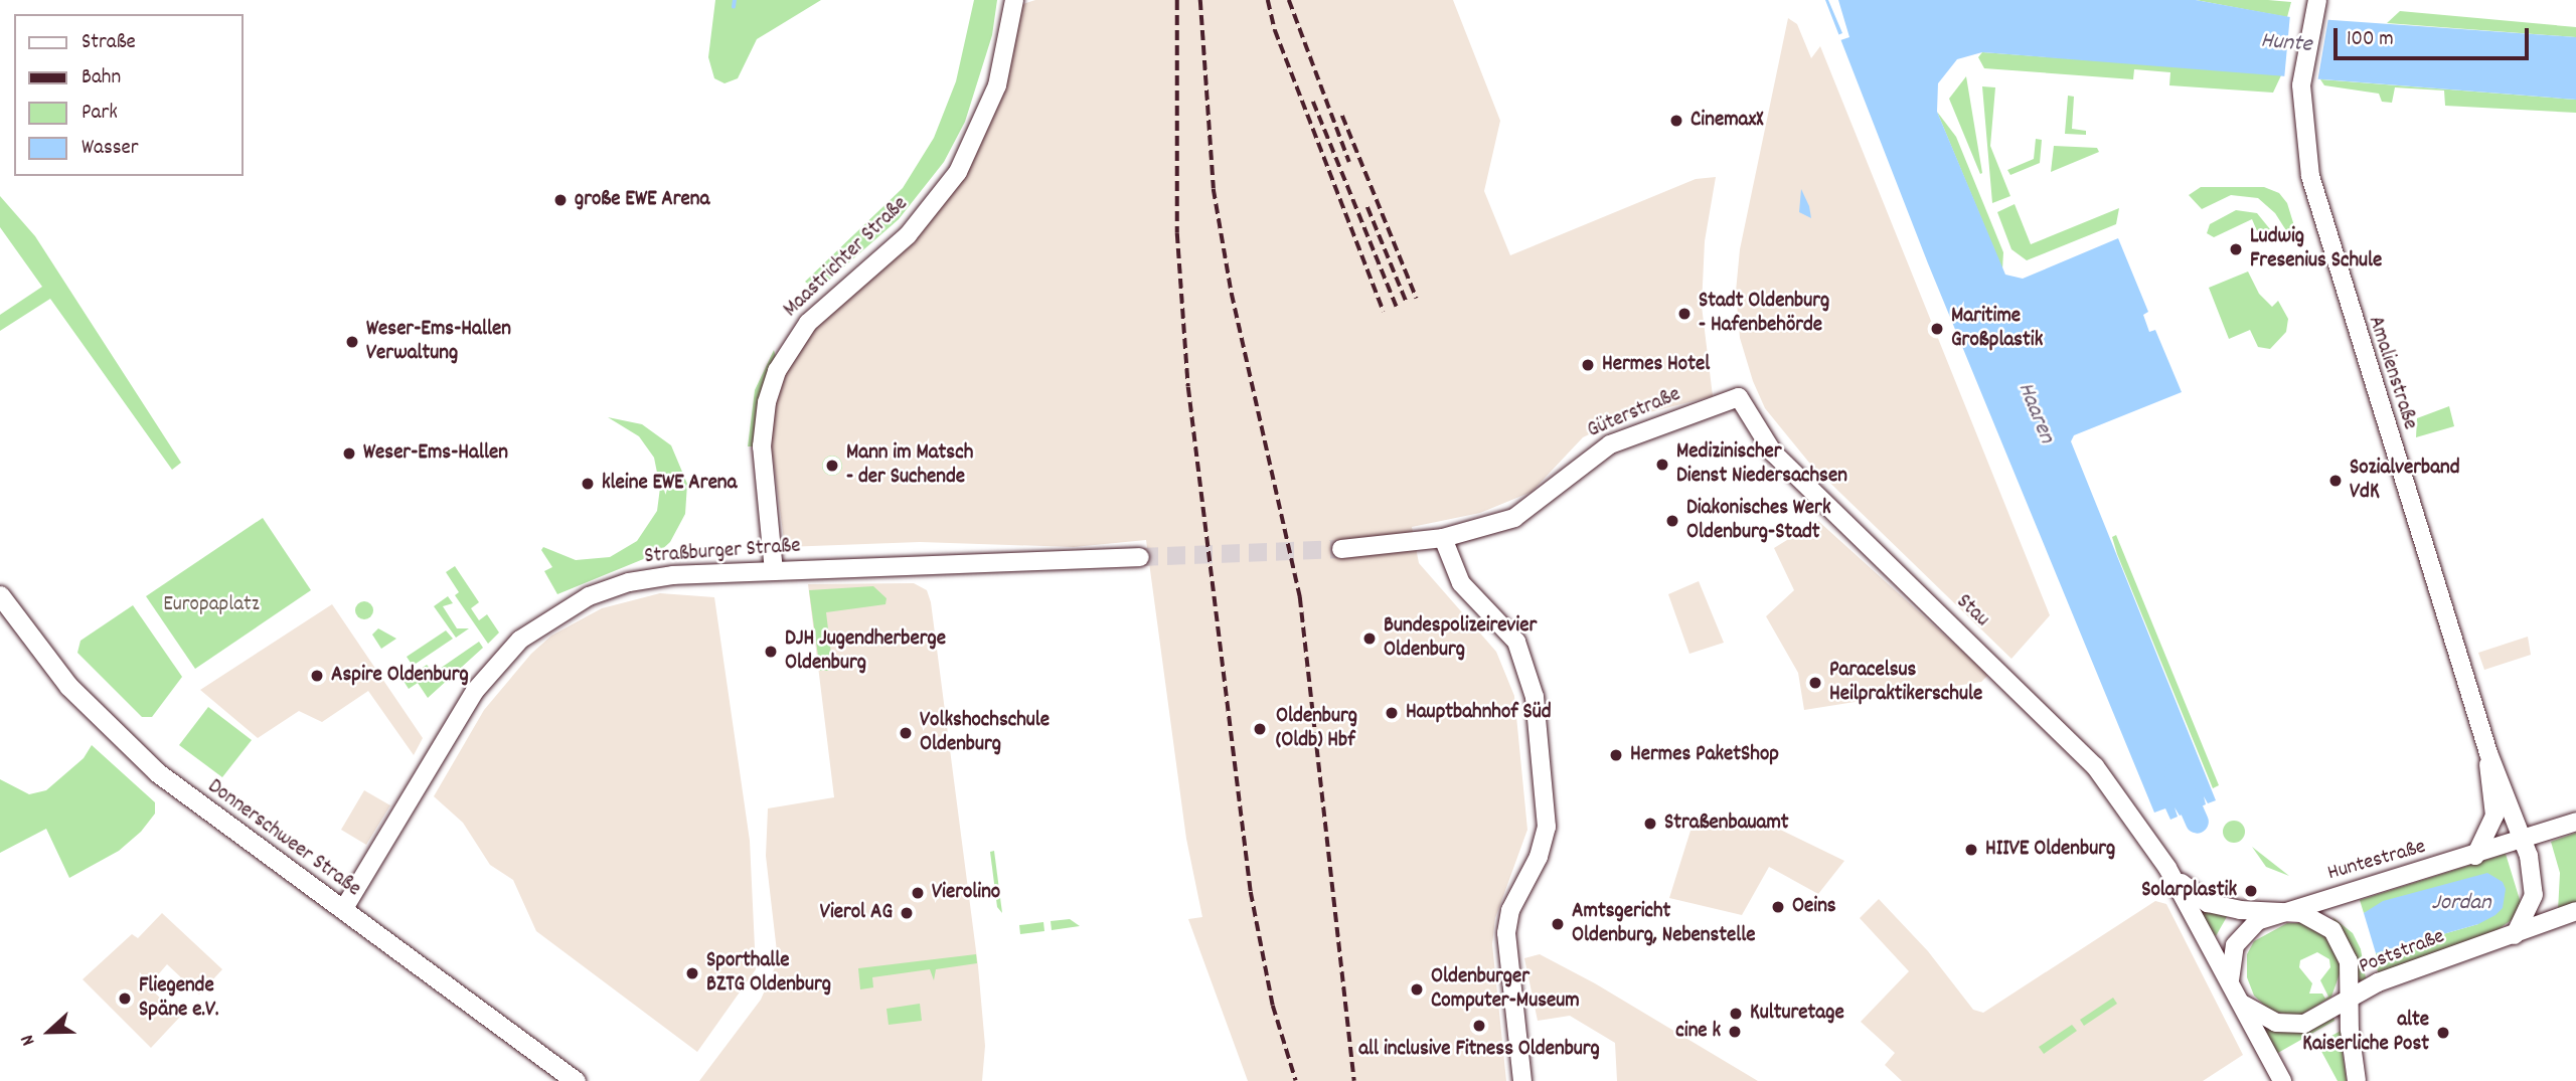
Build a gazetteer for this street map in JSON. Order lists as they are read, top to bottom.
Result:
{
  "streets": {
    "main road": ["Donnerschweer Straße"],
    "street": [
      "Maastrichter Straße",
      "Amalienstraße",
      "Güterstraße",
      "Straßburger Straße",
      "Stau",
      "Huntestraße",
      "Poststraße"
    ]
  },
  "crossings": [
    ["Maastrichter Straße", "Straßburger Straße"],
    ["Amalienstraße", "Huntestraße"],
    ["Amalienstraße", "Poststraße"],
    ["Güterstraße", "Stau"],
    ["Straßburger Straße", "Donnerschweer Straße"],
    ["Stau", "Huntestraße"],
    ["Stau", "Poststraße"],
    ["Huntestraße", "Poststraße"]
  ],
  "water": ["Hunte", "Haaren", "Jordan"],
  "parks": ["Europaplatz"],
  "places": [
    "CinemaxX",
    "große EWE Arena",
    "Ludwig Fresenius Schule",
    "Stadt Oldenburg - Hafenbehörde",
    "Maritime Großplastik",
    "Weser-Ems-Hallen Verwaltung",
    "Hermes Hotel",
    "Weser-Ems-Hallen",
    "Medizinischer Dienst Niedersachsen",
    "Mann im Matsch - der Suchende",
    "Sozialverband VdK",
    "kleine EWE Arena",
    "Diakonisches Werk Oldenburg-Stadt",
    "Bundespolizeirevier Oldenburg",
    "DJH Jugendherberge Oldenburg",
    "Aspire Oldenburg",
    "Paracelsus Heilpraktikerschule",
    "Hauptbahnhof Süd",
    "Oldenburg (Oldb) Hbf",
    "Volkshochschule Oldenburg",
    "Hermes PaketShop",
    "Straßenbauamt",
    "HIIVE Oldenburg",
    "Solarplastik",
    "Vierolino",
    "Oeins",
    "Vierol AG",
    "Amtsgericht Oldenburg, Nebenstelle",
    "Sporthalle BZTG Oldenburg",
    "Oldenburger Computer-Museum",
    "Fliegende Späne e.V.",
    "Kulturetage",
    "all inclusive Fitness Oldenburg",
    "cine k",
    "alte Kaiserliche Post"
  ],
  "legend": [
    "Straße",
    "Bahn",
    "Park",
    "Wasser"
  ],
  "scale_bar": "100 m",
  "north": "left"
}
